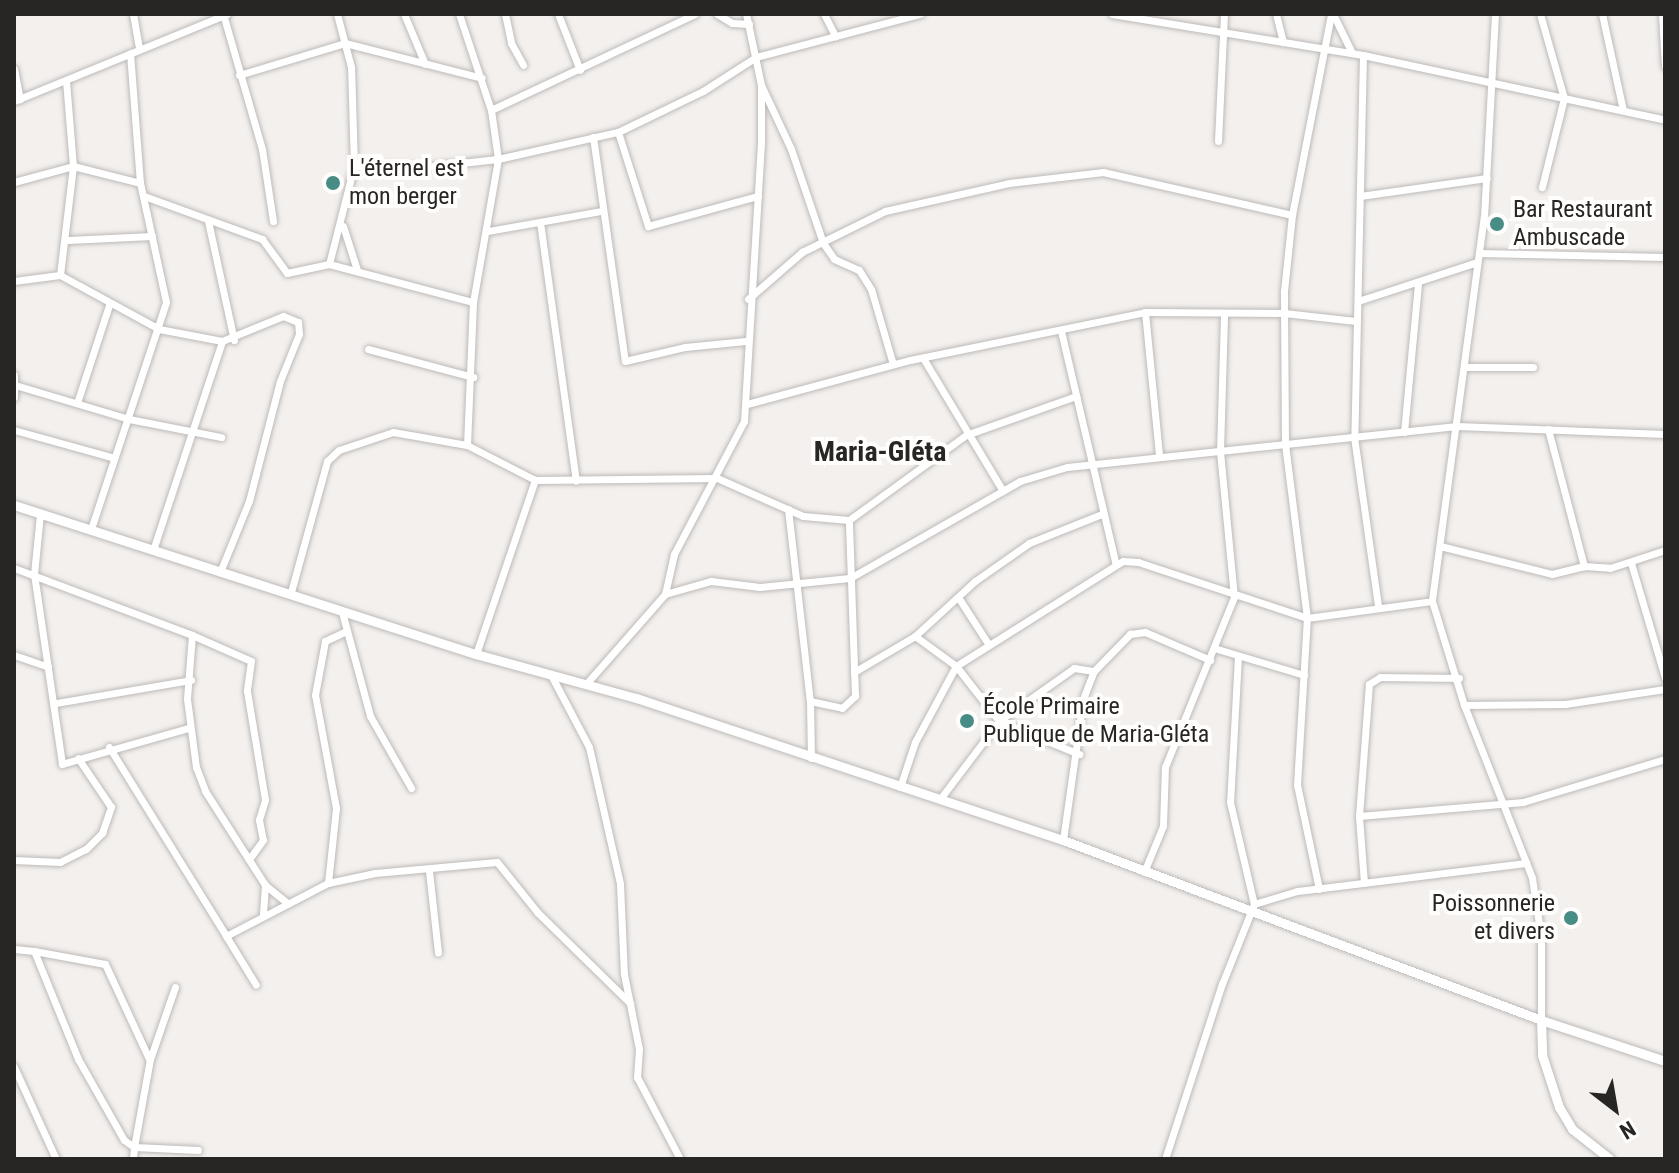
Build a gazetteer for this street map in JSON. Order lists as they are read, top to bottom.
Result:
{
  "districts": ["Maria-Gléta"],
  "places": [
    "L'éternel est mon berger",
    "Bar Restaurant Ambuscade",
    "École Primaire Publique de Maria-Gléta",
    "Poissonnerie et divers"
  ],
  "north": "bottom right"
}
